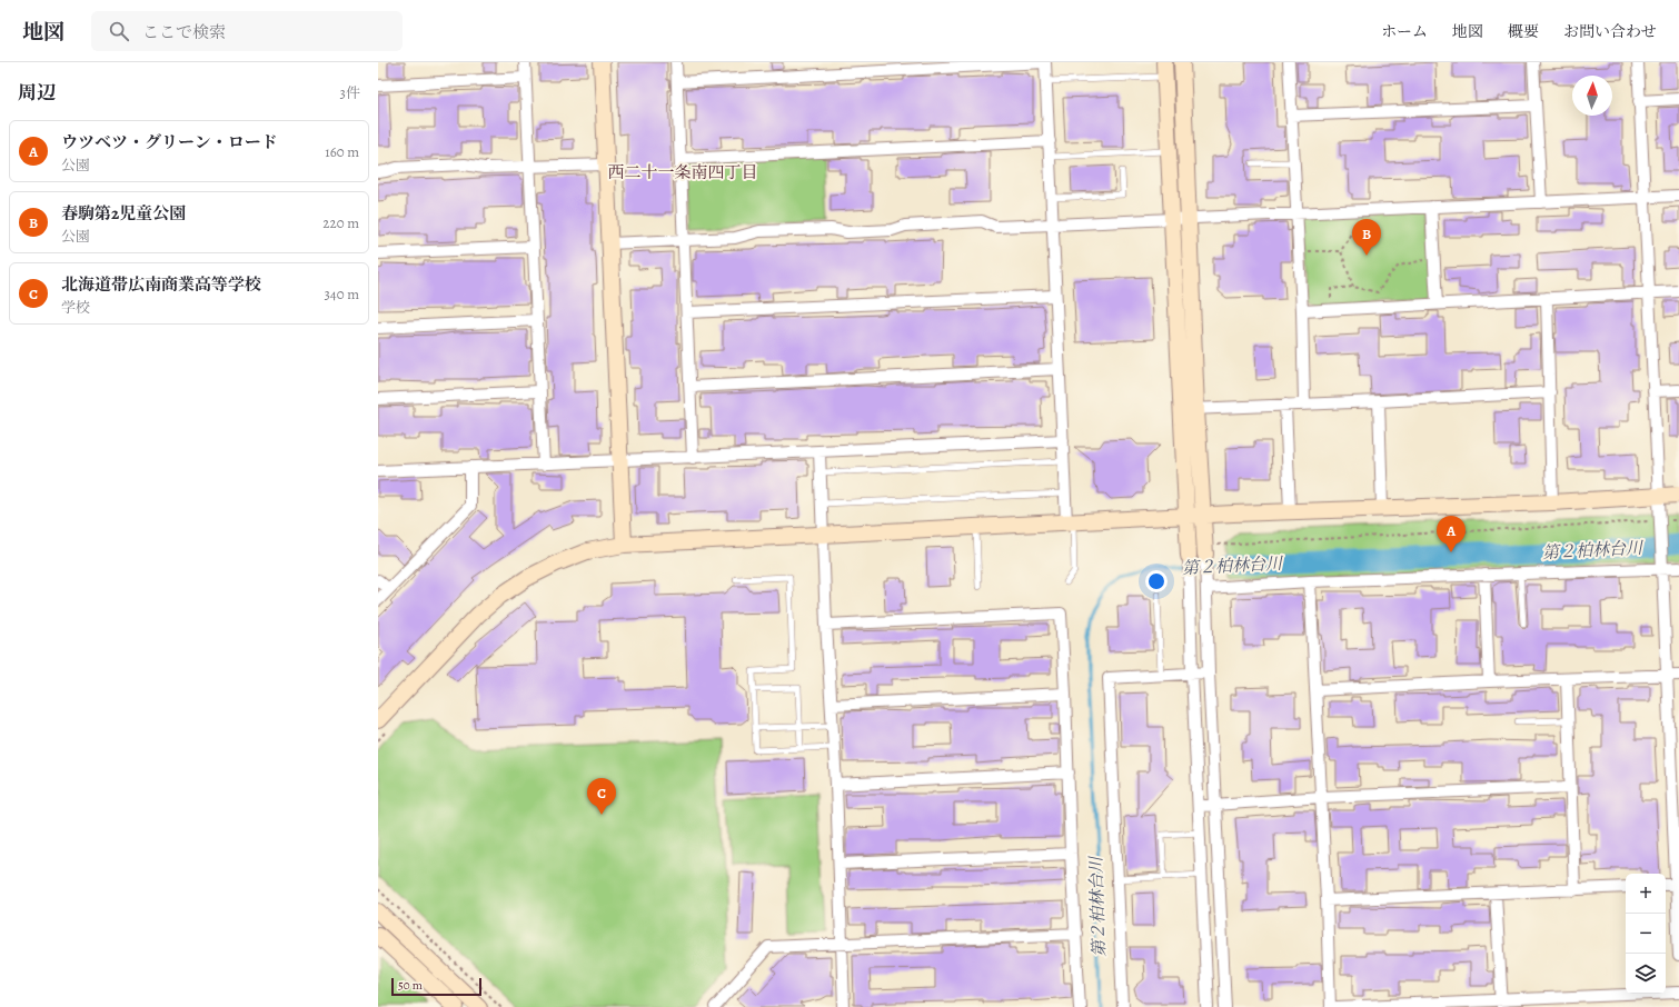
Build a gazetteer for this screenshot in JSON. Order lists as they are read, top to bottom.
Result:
{
  "districts": ["西二十一条南四丁目"],
  "water": ["第２柏林台川"],
  "scale_bar": "50 m",
  "north": "top",
  "page": {
    "header": "地図",
    "search": "ここで検索",
    "nav": [
      "ホーム",
      "地図",
      "概要",
      "お問い合わせ"
    ],
    "heading": ["周辺", "3件"],
    "list": [
      {
        "mark": "A",
        "name": "ウツベツ・グリーン・ロード",
        "note": "公園",
        "value": "160 m"
      },
      {
        "mark": "B",
        "name": "春駒第2児童公園",
        "note": "公園",
        "value": "220 m"
      },
      {
        "mark": "C",
        "name": "北海道帯広南商業高等学校",
        "note": "学校",
        "value": "340 m"
      }
    ],
    "pins": ["B", "A", "C"],
    "map_buttons": ["+", "−"],
    "scale": "50 m"
  }
}
